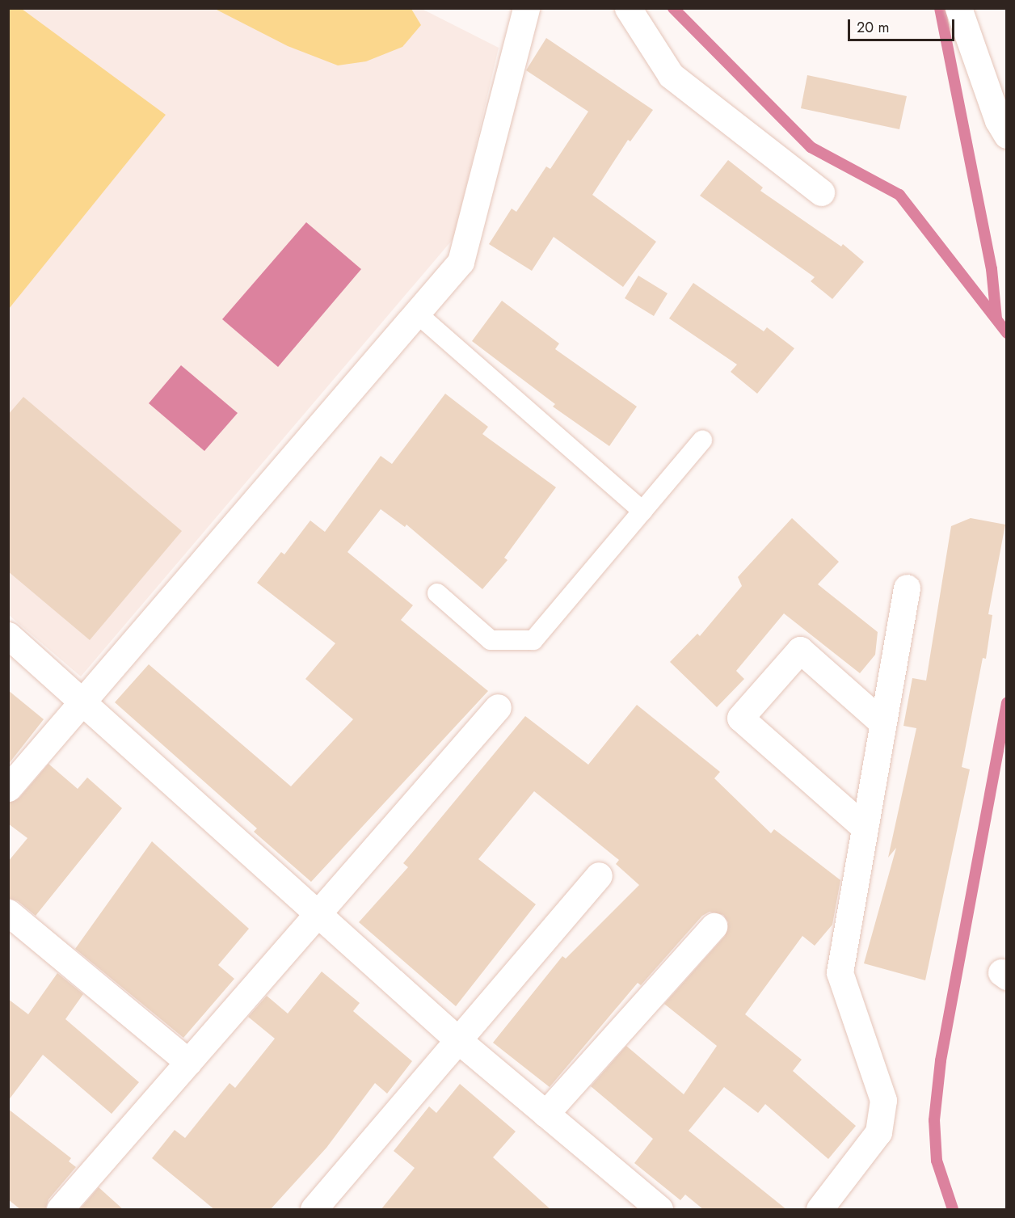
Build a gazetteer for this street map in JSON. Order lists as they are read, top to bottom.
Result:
{
  "scale_bar": "20 m"
}
